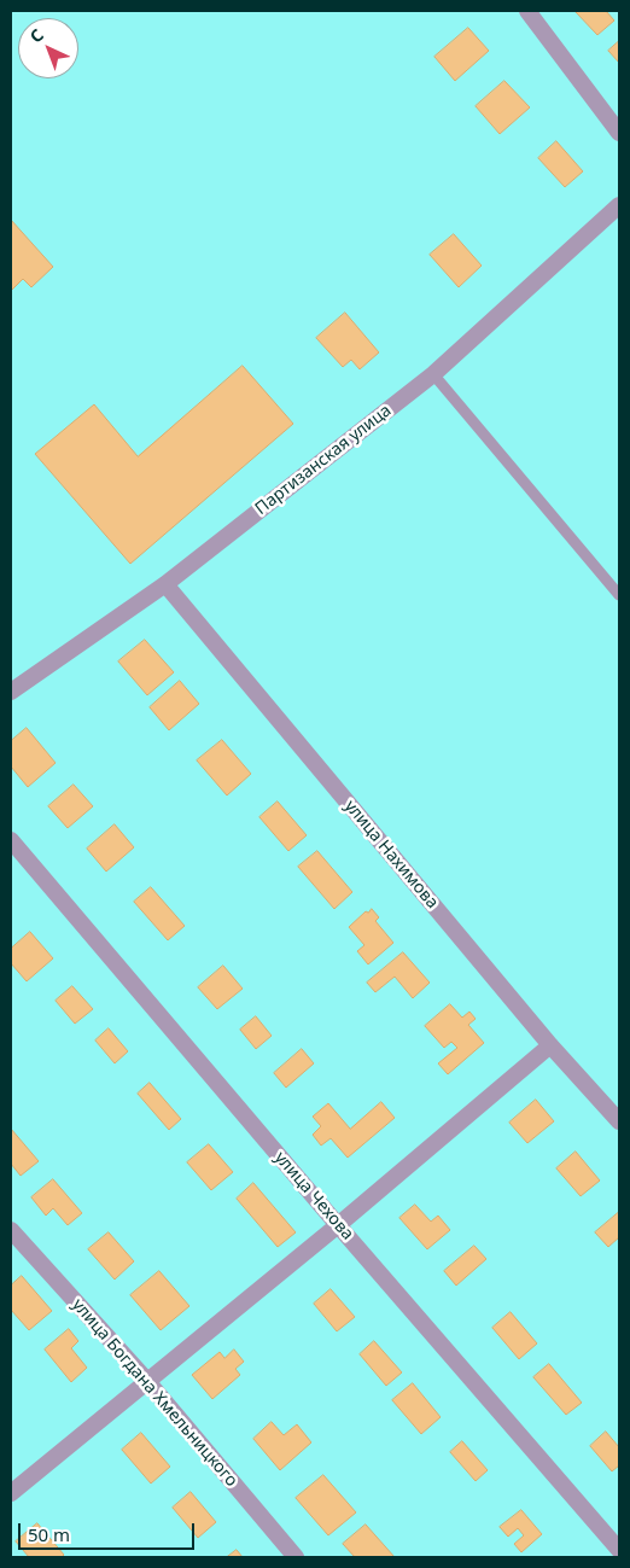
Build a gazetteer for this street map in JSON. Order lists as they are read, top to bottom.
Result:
{
  "streets": {
    "street": [
      "Партизанская улица",
      "улица Нахимова",
      "улица Чехова",
      "улица Богдана Хмельницкого"
    ]
  },
  "crossings": [
    ["Партизанская улица", "улица Нахимова"]
  ],
  "scale_bar": "50 m",
  "north": "top left"
}
